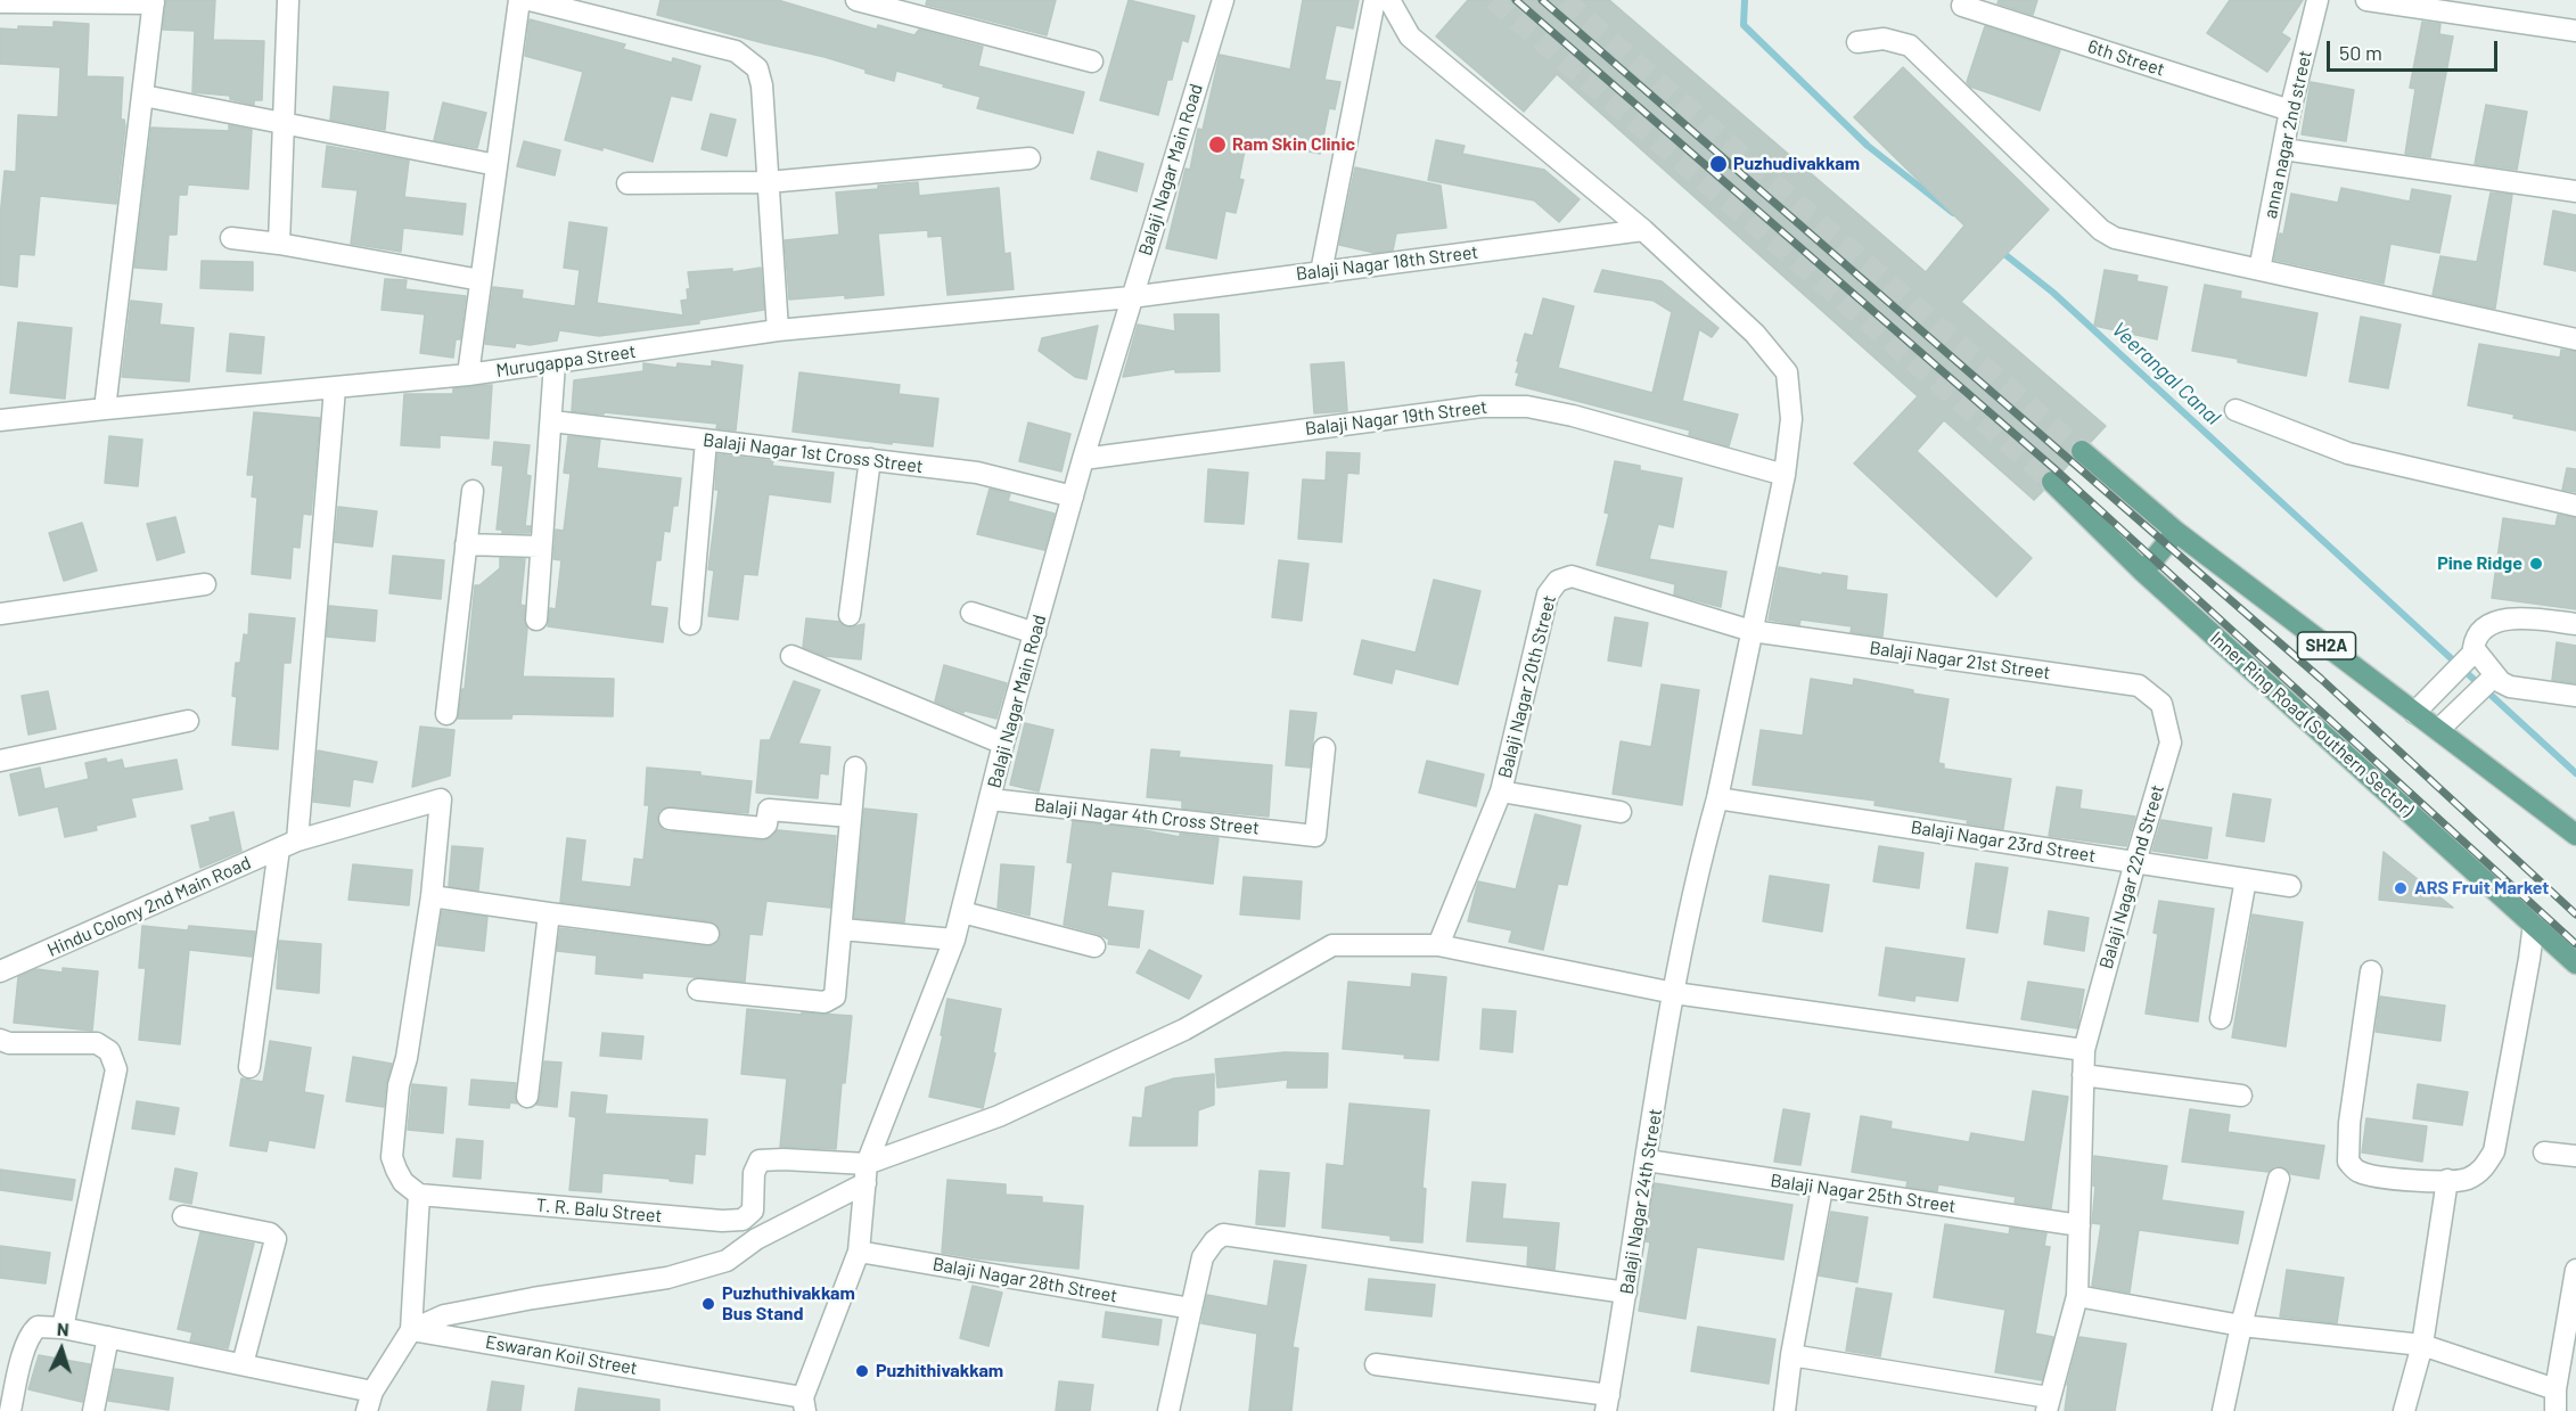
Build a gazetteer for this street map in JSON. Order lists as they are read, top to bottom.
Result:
{
  "streets": {
    "main road": ["SH2A", "Inner Ring Road (Southern Sector)"],
    "street": [
      "6th Street",
      "anna nagar 2nd street",
      "Balaji Nagar Main Road",
      "Balaji Nagar 18th Street",
      "Murugappa Street",
      "Balaji Nagar 19th Street",
      "Balaji Nagar 1st Cross Street",
      "Balaji Nagar 21st Street",
      "Balaji Nagar 20th Street",
      "Balaji Nagar 4th Cross Street",
      "Balaji Nagar 23rd Street",
      "Balaji Nagar 22nd Street",
      "Hindu Colony 2nd Main Road",
      "Balaji Nagar 25th Street",
      "Balaji Nagar 24th Street",
      "T. R. Balu Street",
      "Balaji Nagar 28th Street",
      "Eswaran Koil Street"
    ]
  },
  "crossings": [
    ["6th Street", "anna nagar 2nd street"],
    ["Balaji Nagar Main Road", "Balaji Nagar 18th Street"],
    ["Balaji Nagar Main Road", "Murugappa Street"],
    ["Balaji Nagar Main Road", "Balaji Nagar 19th Street"],
    ["Balaji Nagar Main Road", "Balaji Nagar 1st Cross Street"],
    ["Balaji Nagar Main Road", "Balaji Nagar 4th Cross Street"],
    ["Balaji Nagar Main Road", "T. R. Balu Street"],
    ["Balaji Nagar Main Road", "Balaji Nagar 28th Street"],
    ["Balaji Nagar Main Road", "Eswaran Koil Street"],
    ["Balaji Nagar 18th Street", "Murugappa Street"],
    ["Balaji Nagar 18th Street", "Balaji Nagar 24th Street"],
    ["Balaji Nagar 19th Street", "Balaji Nagar 24th Street"],
    ["Balaji Nagar 21st Street", "Balaji Nagar 20th Street"],
    ["Balaji Nagar 21st Street", "Balaji Nagar 22nd Street"],
    ["Balaji Nagar 21st Street", "Balaji Nagar 24th Street"],
    ["Balaji Nagar 20th Street", "Balaji Nagar 24th Street"],
    ["Balaji Nagar 23rd Street", "Balaji Nagar 22nd Street"],
    ["Balaji Nagar 23rd Street", "Balaji Nagar 24th Street"],
    ["Balaji Nagar 22nd Street", "Balaji Nagar 25th Street"],
    ["Balaji Nagar 25th Street", "Balaji Nagar 24th Street"]
  ],
  "water": ["Veerangal Canal"],
  "places": [
    "Ram Skin Clinic",
    "Puzhudivakkam",
    "Pine Ridge",
    "ARS Fruit Market",
    "Puzhuthivakkam Bus Stand",
    "Puzhithivakkam"
  ],
  "scale_bar": "50 m",
  "north": "top"
}
